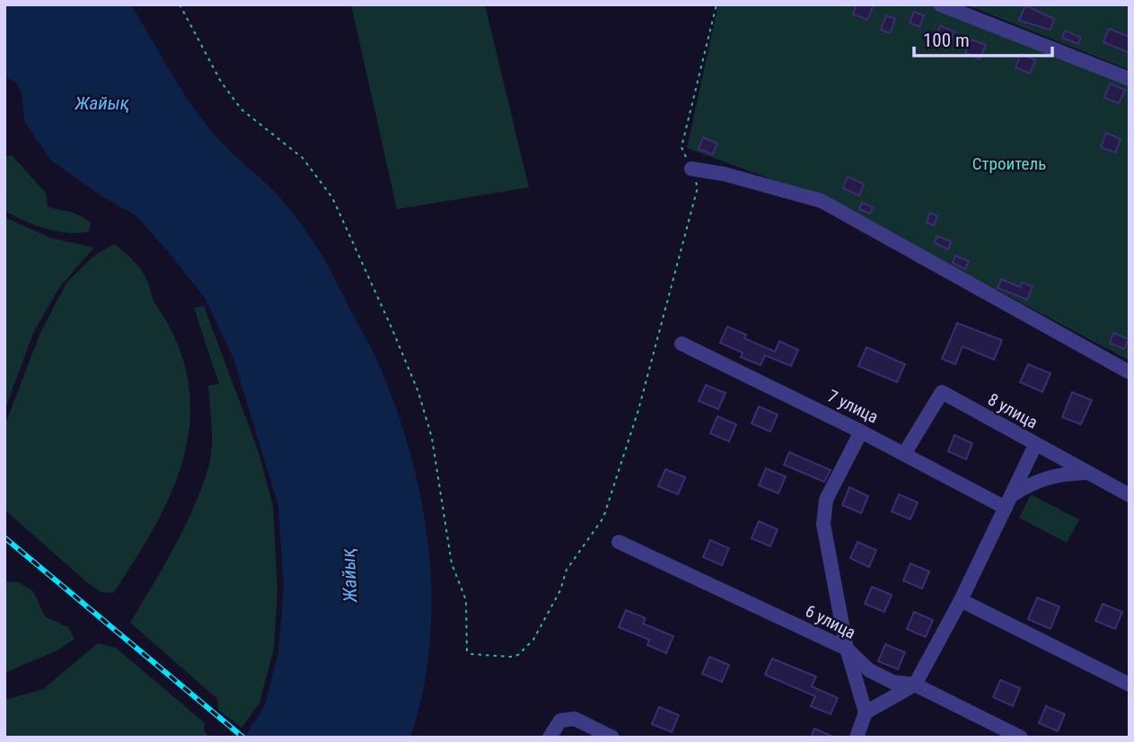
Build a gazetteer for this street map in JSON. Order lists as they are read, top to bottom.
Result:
{
  "streets": {
    "street": ["7 улица", "8 улица", "6 улица"]
  },
  "crossings": [
    ["7 улица", "8 улица"]
  ],
  "water": ["Жайық"],
  "parks": ["Строитель"],
  "scale_bar": "100 m"
}
